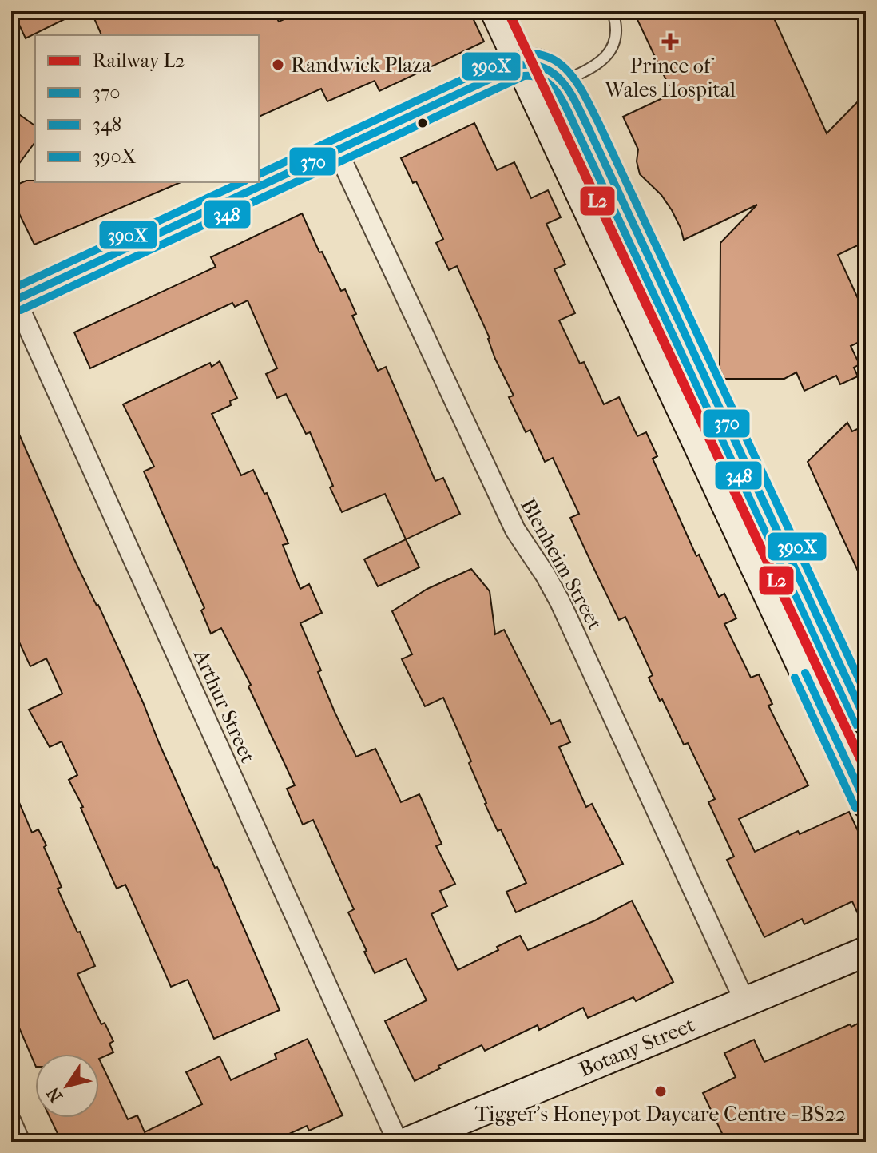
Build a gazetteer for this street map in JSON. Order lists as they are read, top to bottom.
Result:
{
  "streets": {
    "street": ["Blenheim Street", "Arthur Street", "Botany Street"]
  },
  "crossings": [
    ["Blenheim Street", "Botany Street"]
  ],
  "places": {
    "health": ["Prince of Wales Hospital"],
    "other": ["Randwick Plaza", "Tigger's Honeypot Daycare Centre - BS22"]
  },
  "lines": [
    "rail line L2",
    "transit line 390X",
    "transit line 370",
    "transit line 348"
  ],
  "legend": [
    "Railway L2",
    "370",
    "348",
    "390X"
  ],
  "north": "bottom left"
}
